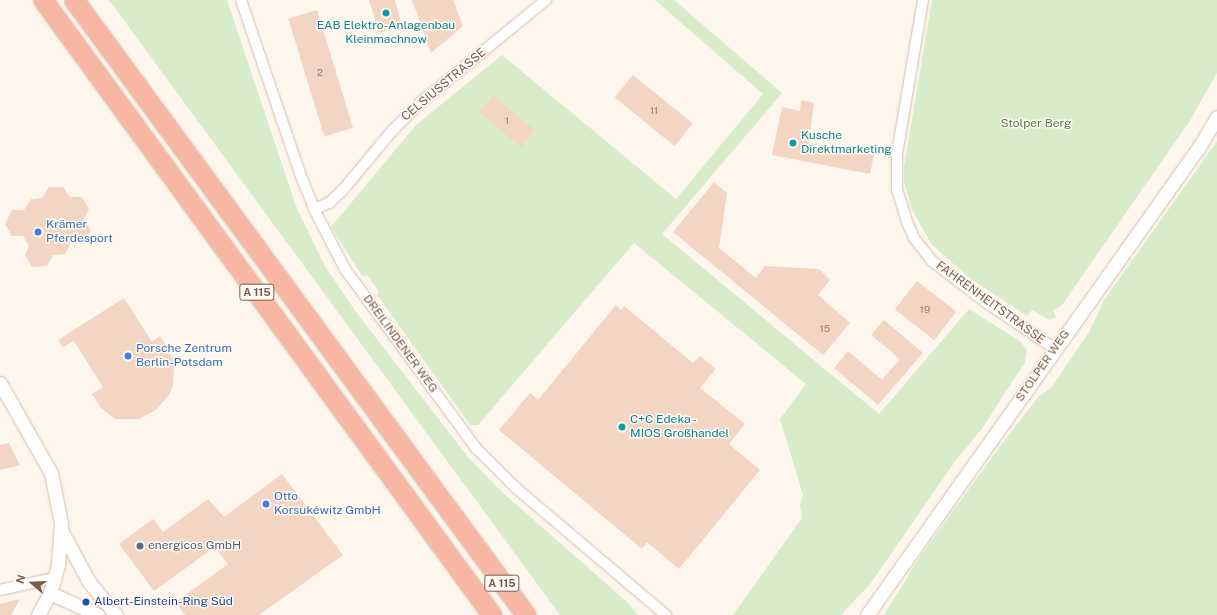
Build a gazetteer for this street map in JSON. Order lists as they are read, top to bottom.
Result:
{
  "streets": {
    "highway": ["A 115"],
    "street": [
      "CELSIUSSTRASSE",
      "FAHRENHEITSTRASSE",
      "DREILINDENER WEG",
      "STOLPER WEG"
    ]
  },
  "crossings": [
    ["CELSIUSSTRASSE", "DREILINDENER WEG"],
    ["FAHRENHEITSTRASSE", "STOLPER WEG"]
  ],
  "parks": ["Stolper Berg"],
  "places": [
    "EAB Elektro-Anlagenbau Kleinmachnow",
    "Kusche Direktmarketing",
    "Krämer Pferdesport",
    "Porsche Zentrum Berlin-Potsdam",
    "C+C Edeka - MIOS Großhandel",
    "Otto Korsukéwitz GmbH",
    "energicos GmbH",
    "Albert-Einstein-Ring Süd"
  ],
  "house_numbers": [
    "2",
    "11",
    "1",
    "19",
    "15"
  ],
  "north": "left"
}
